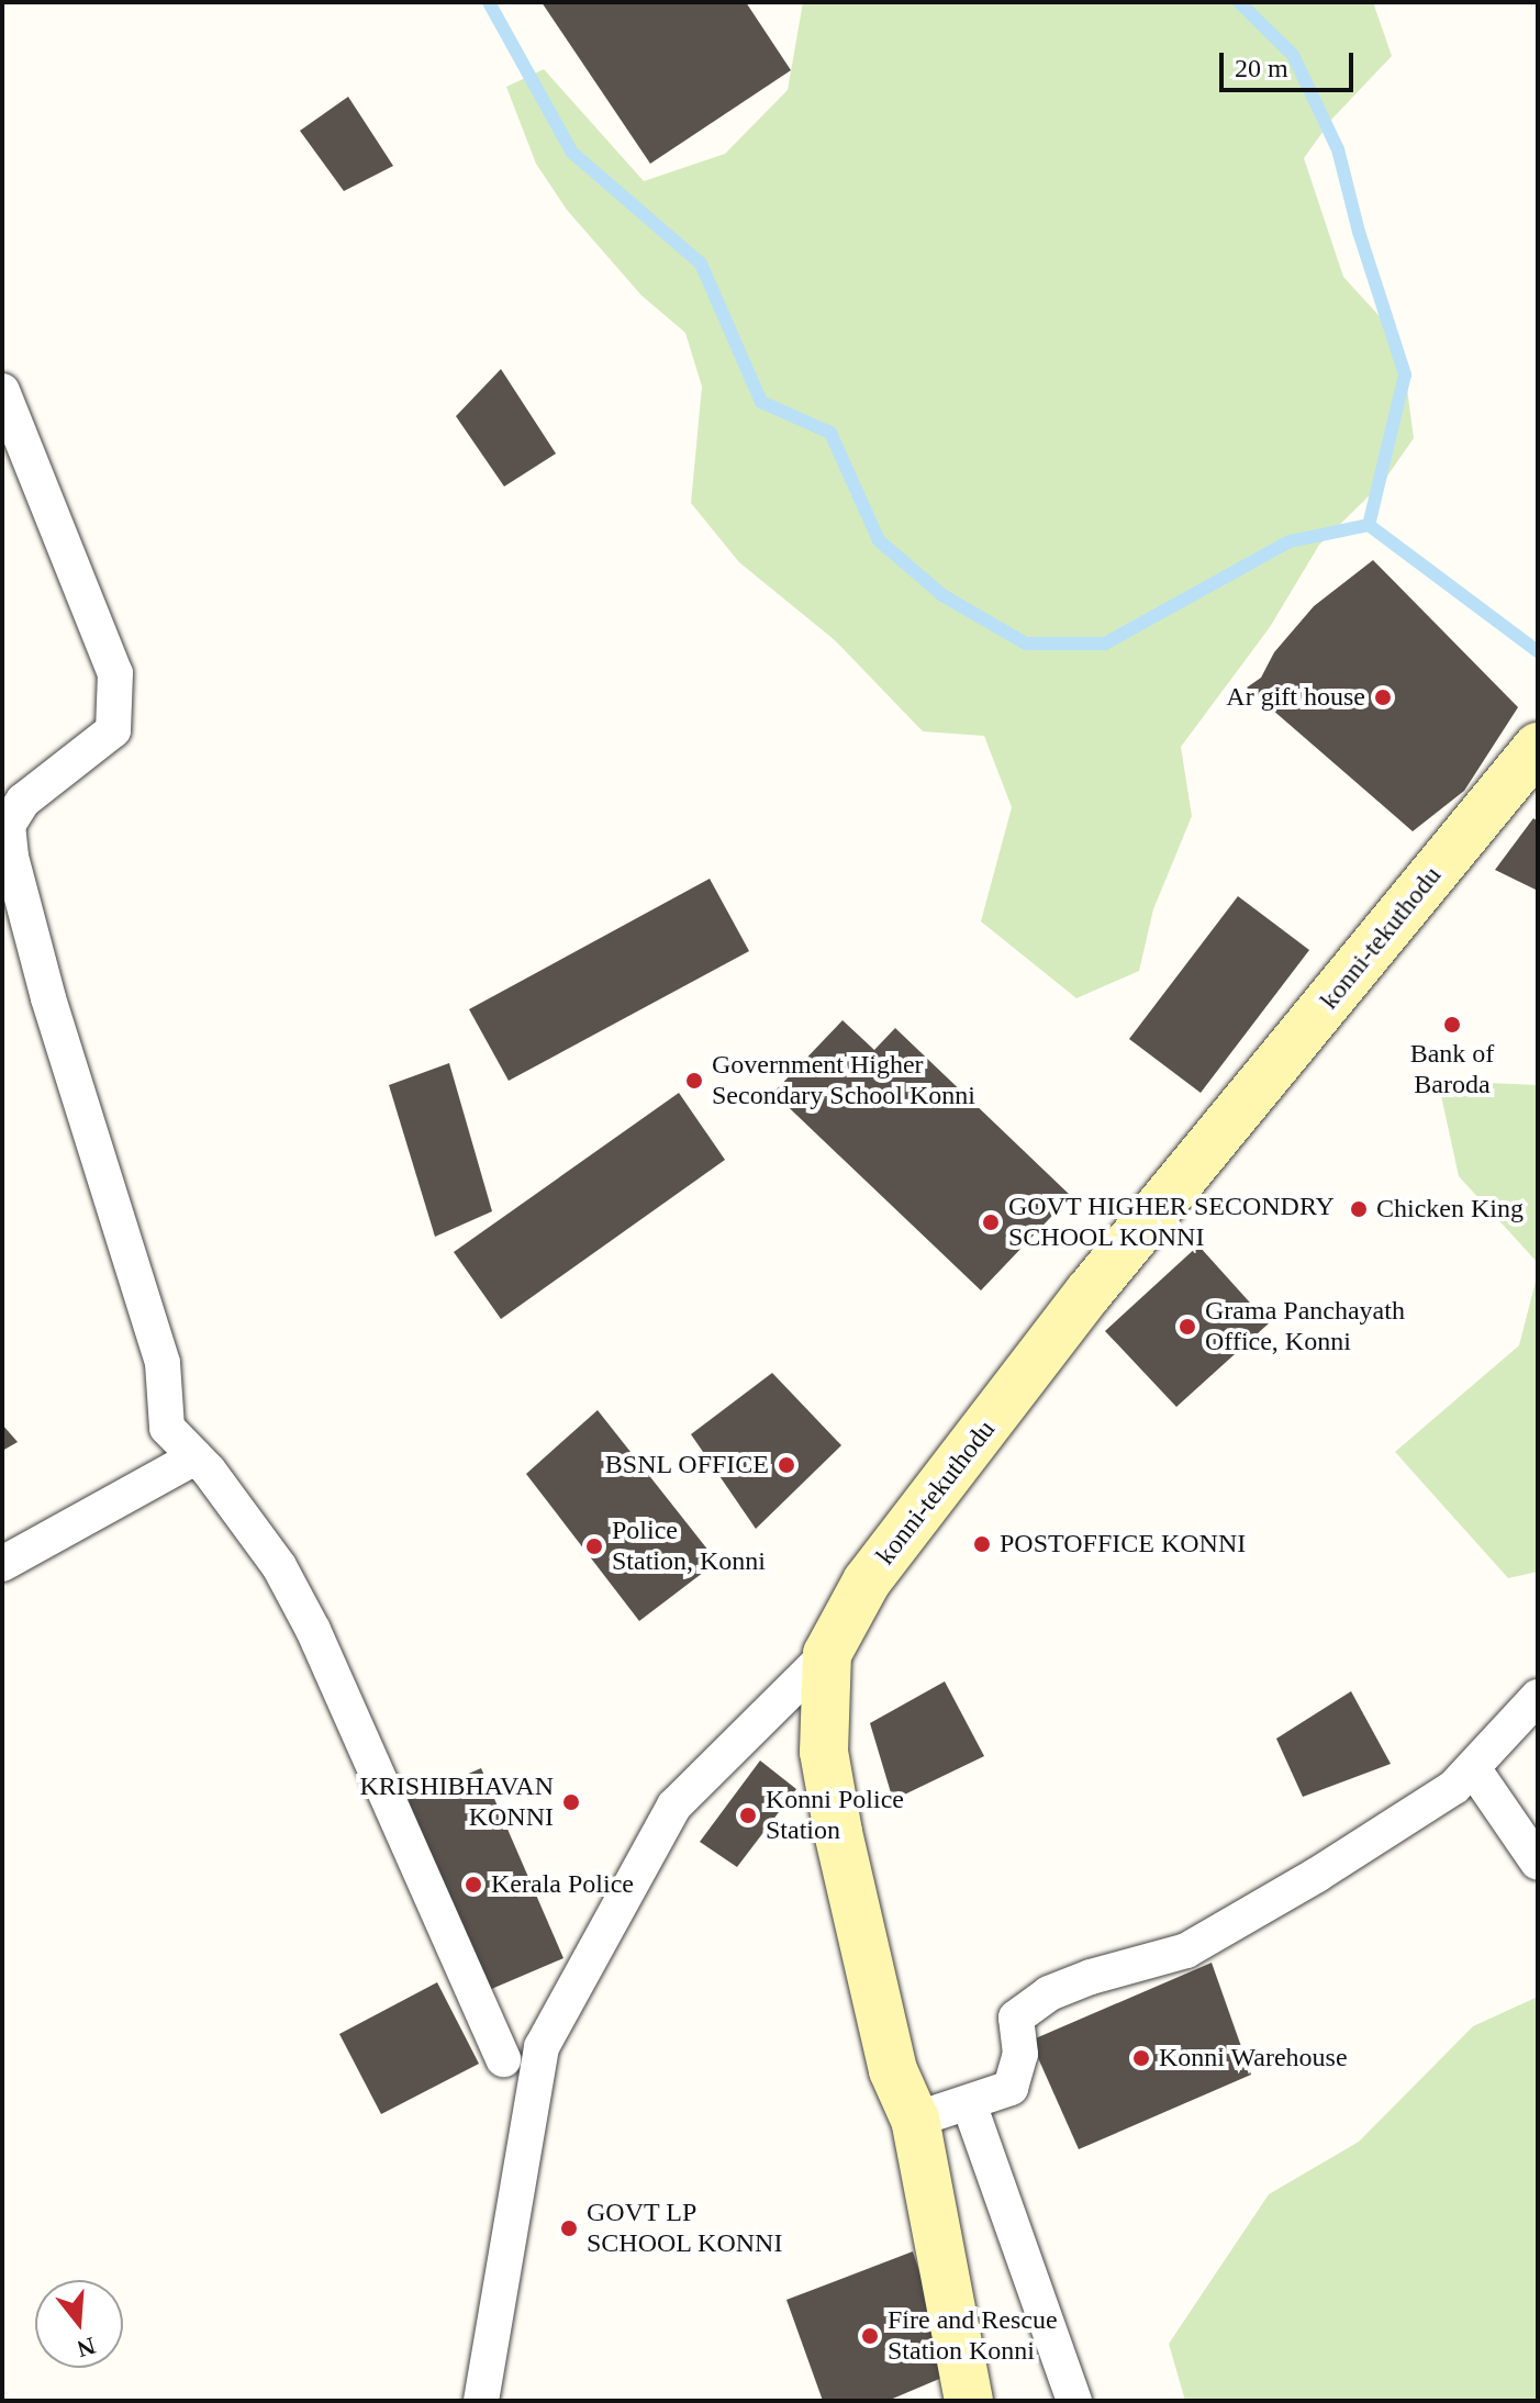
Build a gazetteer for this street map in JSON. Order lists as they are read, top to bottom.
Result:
{
  "streets": {
    "main road": ["konni-tekuthodu"]
  },
  "places": [
    "Ar gift house",
    "Bank of Baroda",
    "Government Higher Secondary School Konni",
    "Chicken King",
    "GOVT HIGHER SECONDRY SCHOOL KONNI",
    "Grama Panchayath Office, Konni",
    "BSNL OFFICE",
    "POSTOFFICE KONNI",
    "Police Station, Konni",
    "KRISHIBHAVAN KONNI",
    "Konni Police Station",
    "Kerala Police",
    "Konni Warehouse",
    "GOVT LP SCHOOL KONNI",
    "Fire and Rescue Station Konni"
  ],
  "scale_bar": "20 m",
  "north": "bottom"
}
